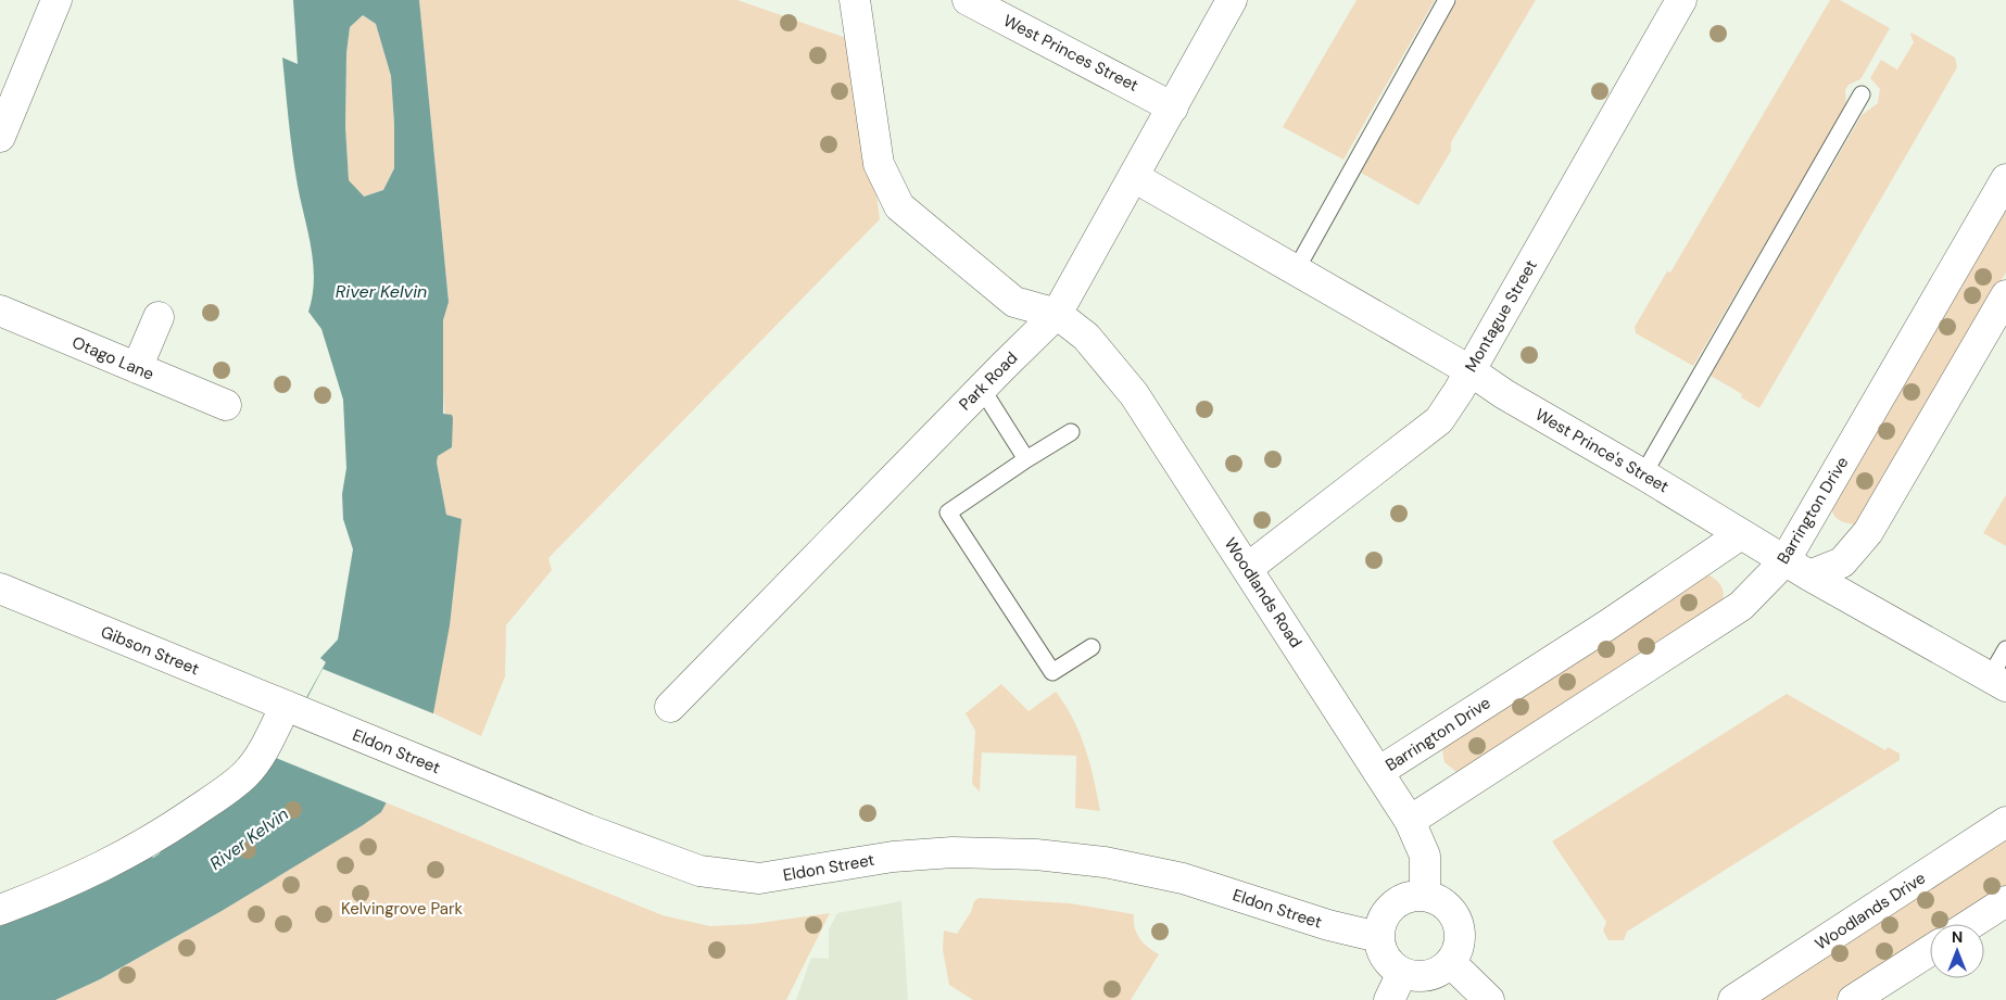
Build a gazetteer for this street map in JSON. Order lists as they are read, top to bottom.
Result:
{
  "streets": {
    "street": [
      "West Princes Street",
      "Montague Street",
      "Otago Lane",
      "Park Road",
      "West Prince's Street",
      "Barrington Drive",
      "Woodlands Road",
      "Gibson Street",
      "Eldon Street",
      "Woodlands Drive"
    ]
  },
  "crossings": [
    ["West Princes Street", "Park Road"],
    ["Montague Street", "West Prince's Street"],
    ["Montague Street", "Woodlands Road"],
    ["Park Road", "West Prince's Street"],
    ["Park Road", "Woodlands Road"],
    ["West Prince's Street", "Barrington Drive"],
    ["Barrington Drive", "Woodlands Road"],
    ["Woodlands Road", "Eldon Street"],
    ["Gibson Street", "Eldon Street"]
  ],
  "water": ["River Kelvin"],
  "parks": ["Kelvingrove Park"],
  "north": "top"
}
